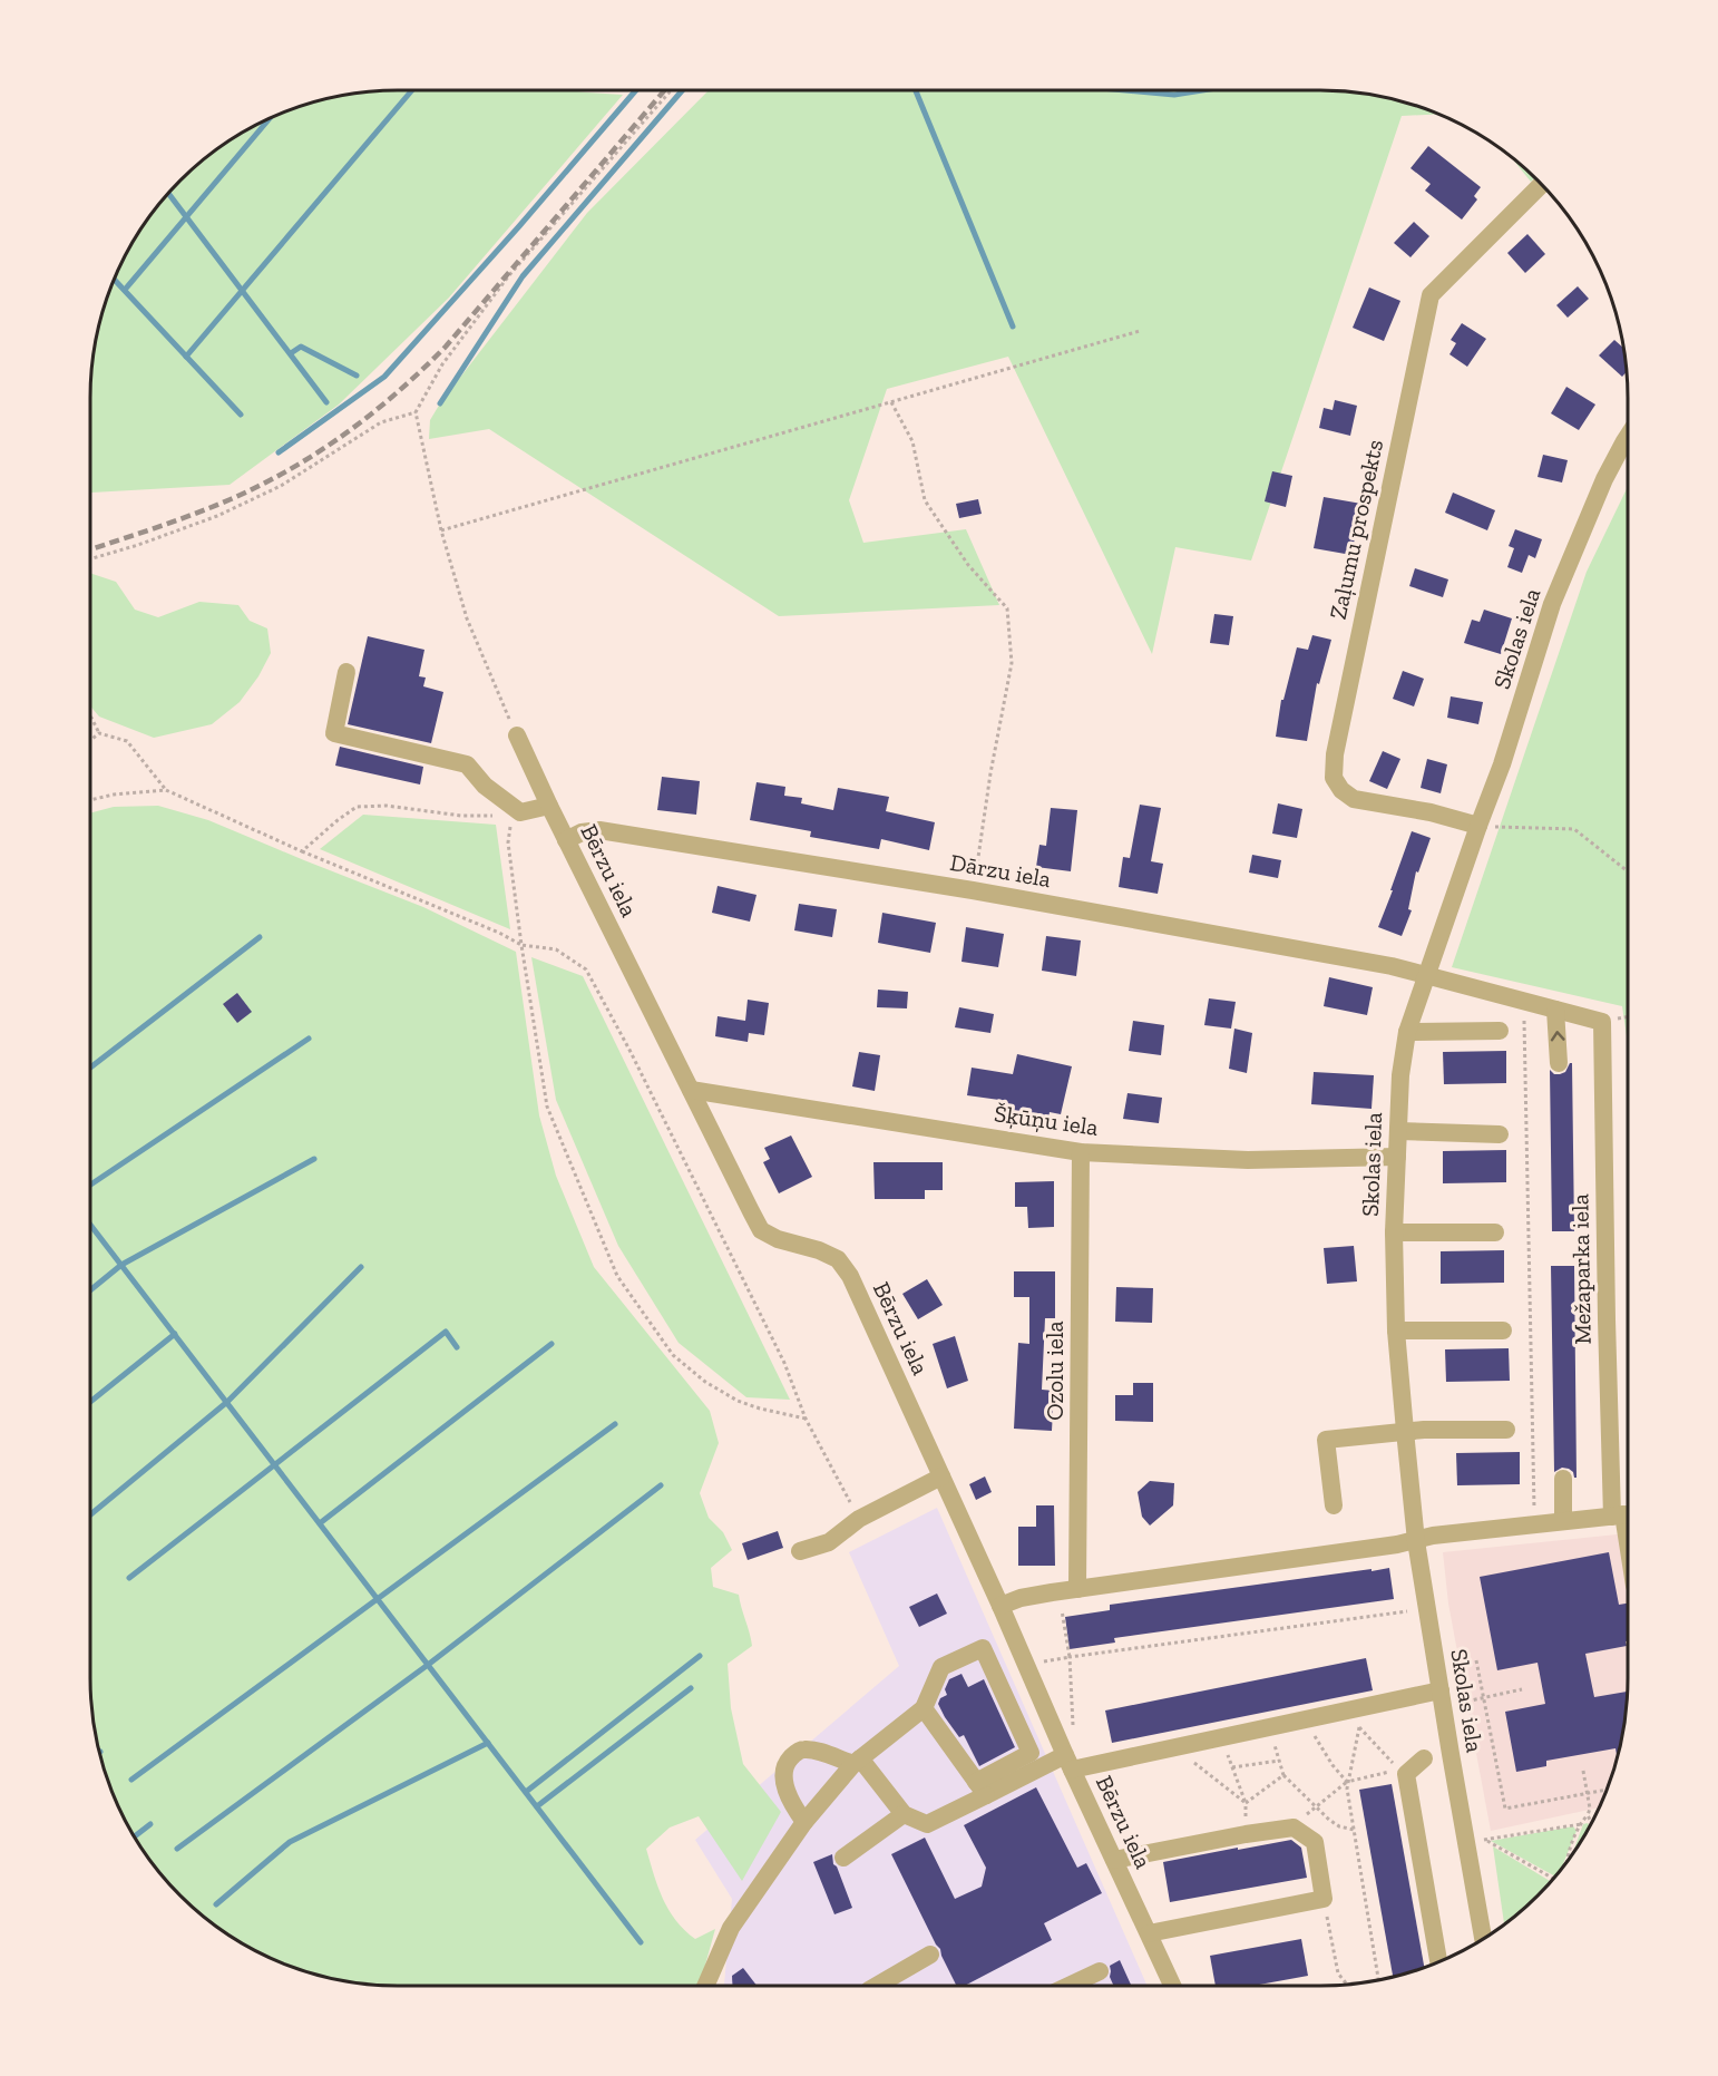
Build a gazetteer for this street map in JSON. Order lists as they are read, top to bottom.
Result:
{
  "streets": {
    "street": [
      "Zaļumu prospekts",
      "Skolas iela",
      "Bērzu iela",
      "Dārzu iela",
      "Šķūņu iela",
      "Mežaparka iela",
      "Ozolu iela"
    ]
  },
  "crossings": [
    ["Zaļumu prospekts", "Skolas iela"],
    ["Skolas iela", "Dārzu iela"],
    ["Skolas iela", "Šķūņu iela"],
    ["Bērzu iela", "Dārzu iela"],
    ["Bērzu iela", "Šķūņu iela"],
    ["Dārzu iela", "Mežaparka iela"],
    ["Šķūņu iela", "Ozolu iela"]
  ]
}
